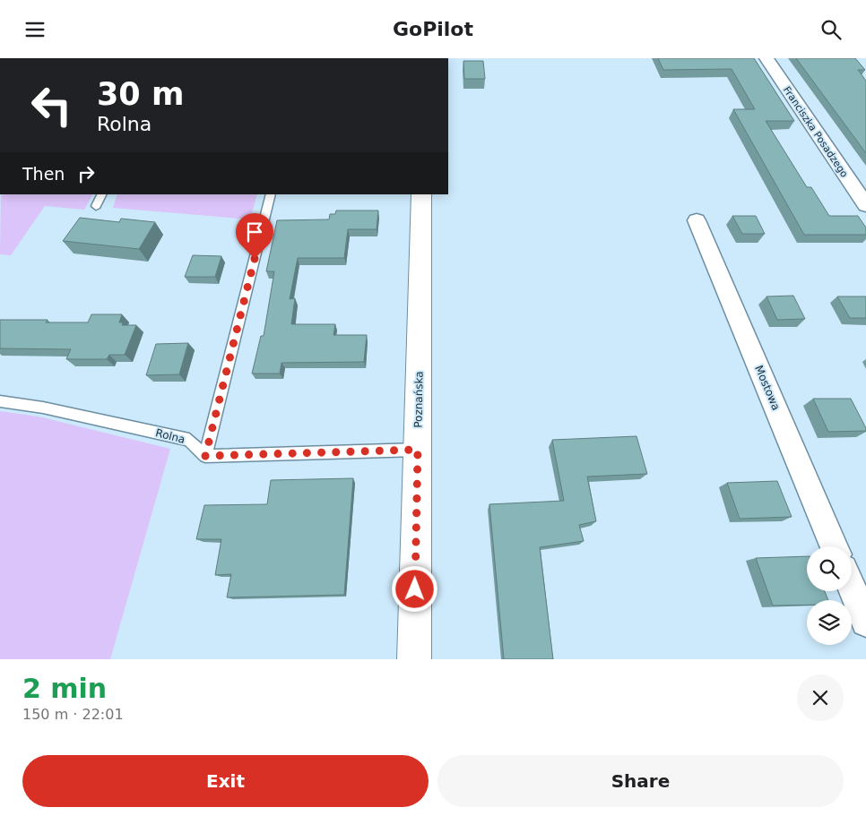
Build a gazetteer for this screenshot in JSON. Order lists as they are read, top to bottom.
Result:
{
  "streets": {
    "main road": ["Poznańska"],
    "street": ["Franciszka Posadzego", "Mostowa"],
    "lane": ["Rolna"]
  },
  "page": {
    "header": "GoPilot",
    "turn": ["30 m", "Rolna"],
    "then": "Then",
    "heading": ["2 min", "150 m · 22:01"],
    "buttons": ["Exit", "Share"]
  }
}
